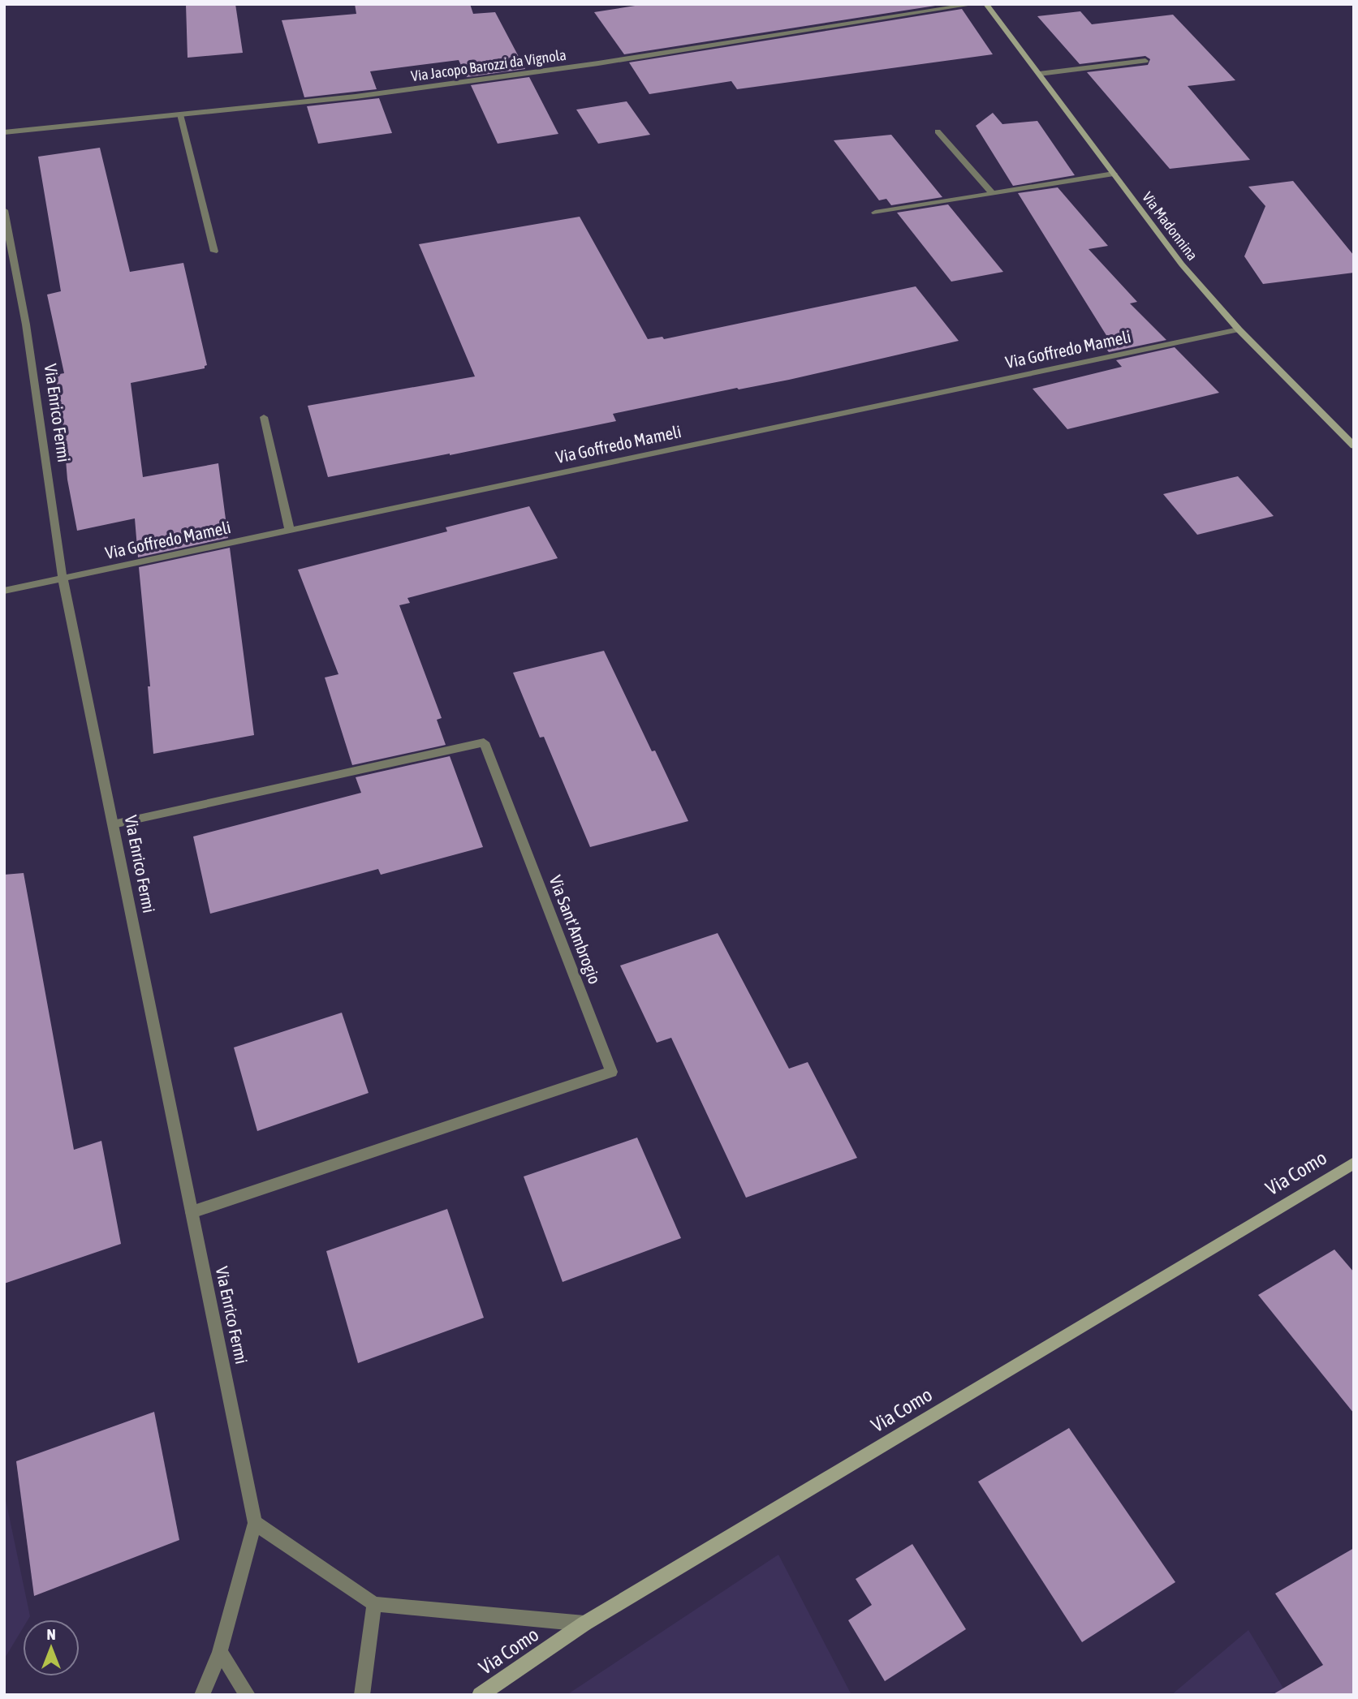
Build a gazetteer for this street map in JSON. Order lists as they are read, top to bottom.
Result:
{
  "streets": {
    "street": [
      "Via Jacopo Barozzi da Vignola",
      "Via Madonnina",
      "Via Goffredo Mameli",
      "Via Enrico Fermi",
      "Via Sant'Ambrogio",
      "Via Como"
    ]
  },
  "crossings": [
    ["Via Madonnina", "Via Goffredo Mameli"],
    ["Via Goffredo Mameli", "Via Enrico Fermi"],
    ["Via Enrico Fermi", "Via Sant'Ambrogio"]
  ],
  "north": "top"
}
